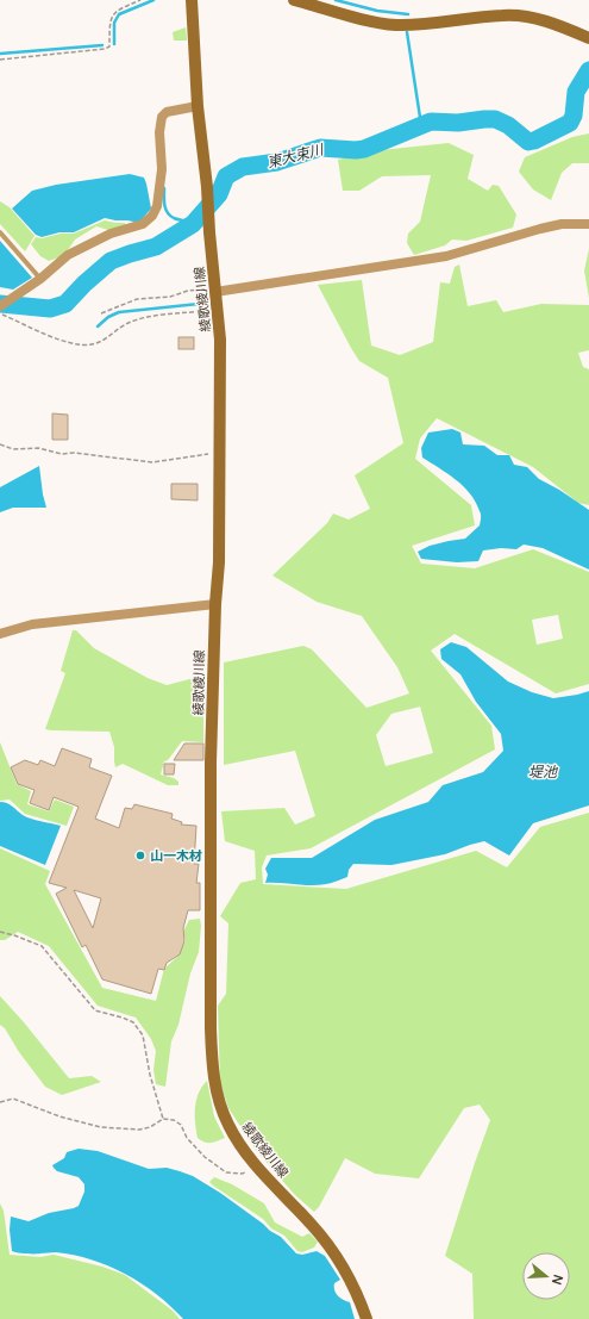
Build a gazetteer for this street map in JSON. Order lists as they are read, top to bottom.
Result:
{
  "streets": {
    "main road": ["綾歌綾川線"]
  },
  "water": ["東大束川", "堤池"],
  "places": ["山一木材"],
  "north": "right"
}
